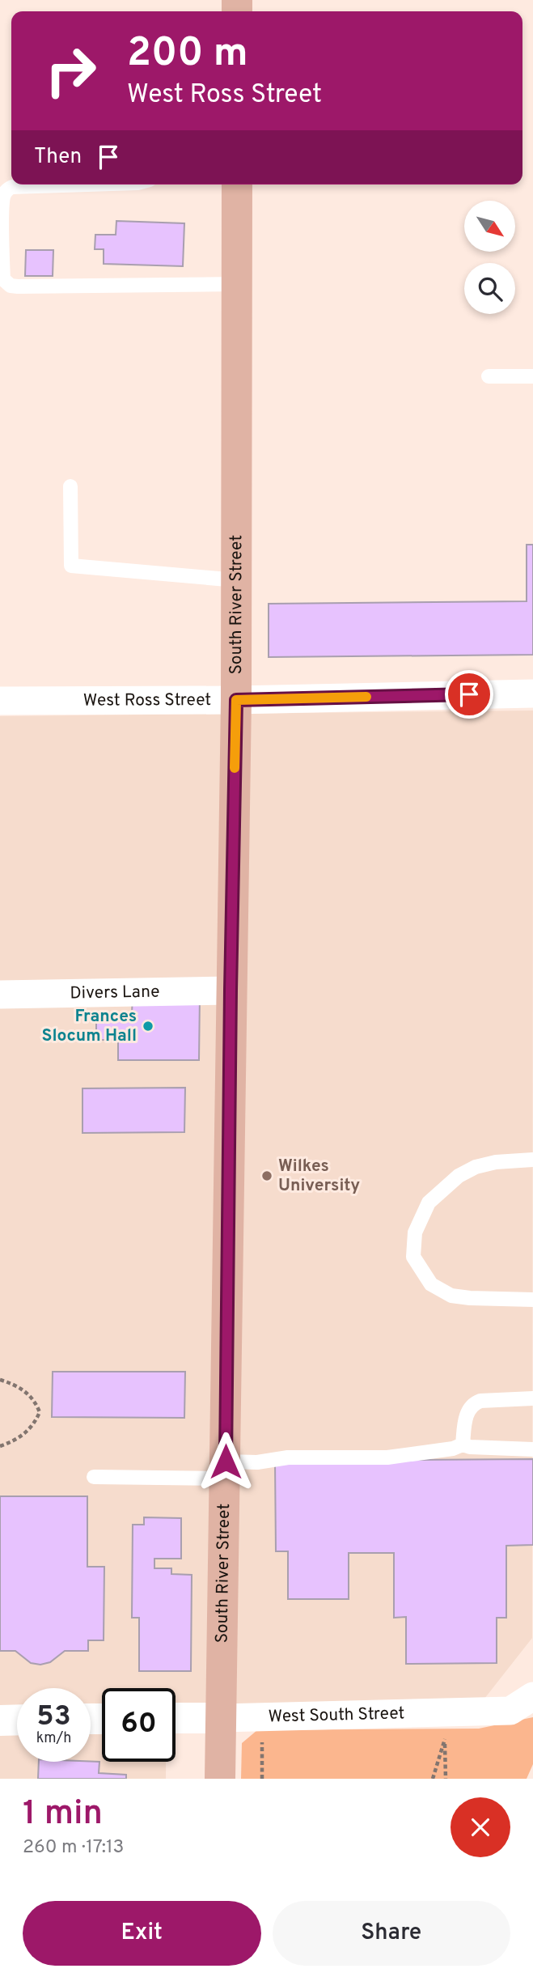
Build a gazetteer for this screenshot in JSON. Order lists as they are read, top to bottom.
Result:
{
  "streets": {
    "main road": ["South River Street", "West South Street"],
    "street": ["West Ross Street", "Divers Lane"]
  },
  "crossings": [
    ["South River Street", "West Ross Street"],
    ["South River Street", "Divers Lane"],
    ["South River Street", "West South Street"]
  ],
  "places": ["Frances Slocum Hall", "Wilkes University"],
  "north": "bottom right",
  "page": {
    "turn": ["200 m", "West Ross Street"],
    "then": "Then",
    "speed": "53 km/h",
    "limit": "60",
    "heading": ["1 min", "260 m · 17:13"],
    "buttons": ["Exit", "Share"]
  }
}
